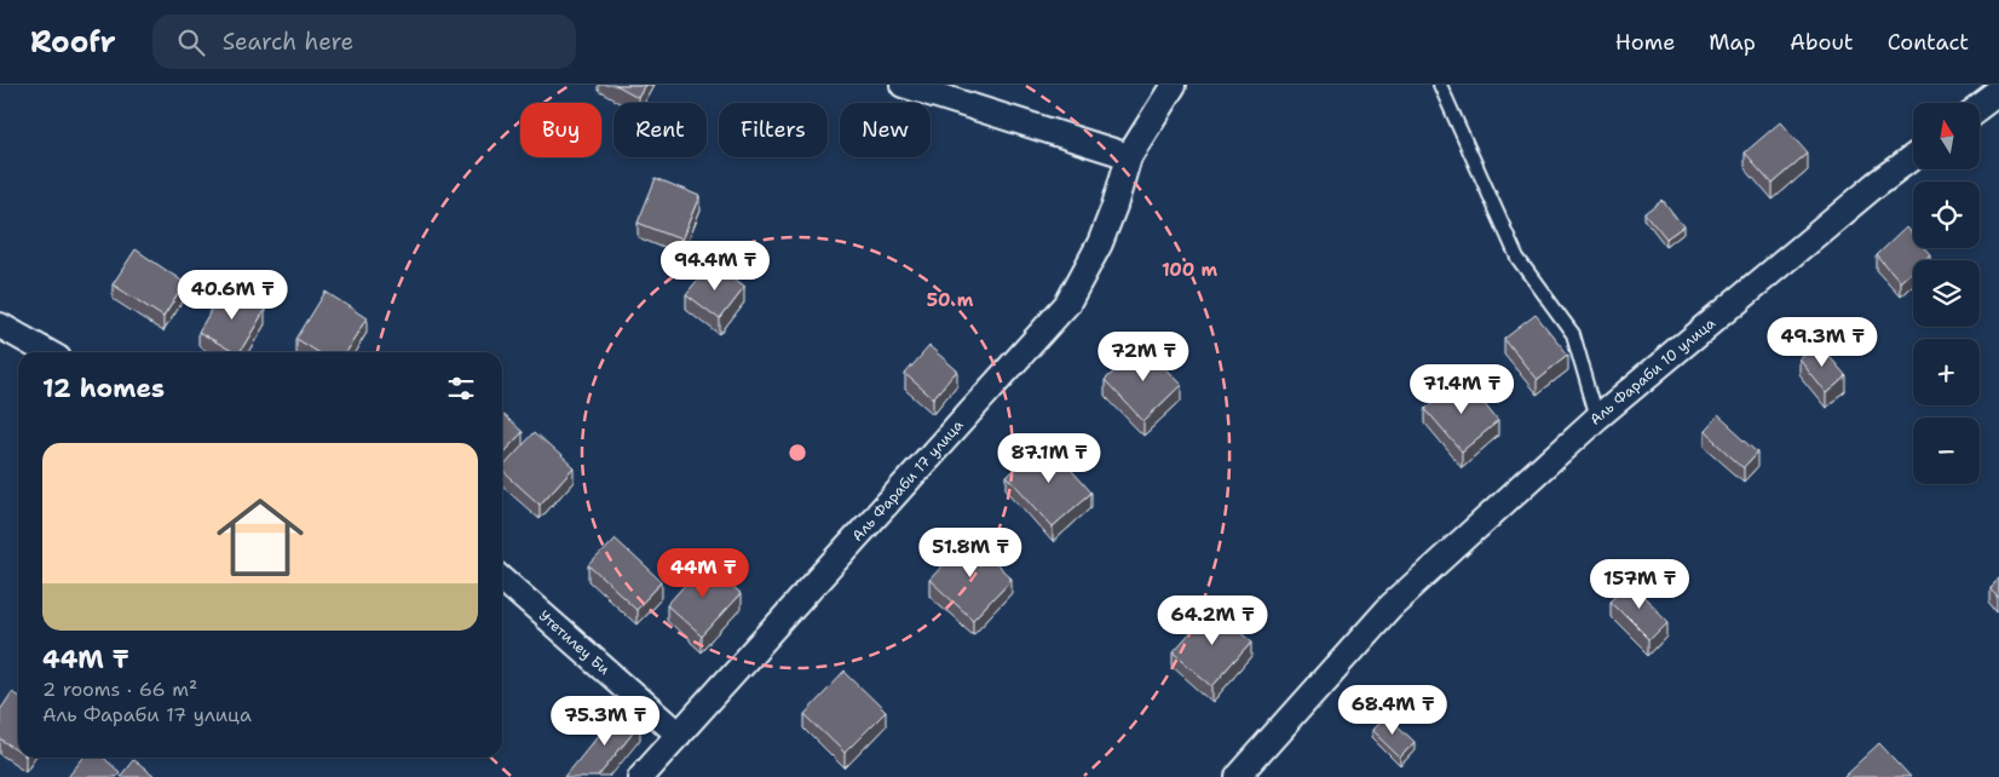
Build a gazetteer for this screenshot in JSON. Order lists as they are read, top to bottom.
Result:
{
  "streets": {
    "street": ["Аль Фараби 10 улица", "Аль Фараби 17 улица", "Утетилеу Би"]
  },
  "crossings": [
    ["Аль Фараби 17 улица", "Утетилеу Би"]
  ],
  "north": "top",
  "page": {
    "header": "Roofr",
    "search": "Search here",
    "nav": [
      "Home",
      "Map",
      "About",
      "Contact"
    ],
    "map_buttons": ["+", "−"],
    "chip": [
      "Buy",
      "Rent",
      "Filters",
      "New"
    ],
    "price": [
      "94.4M ₸",
      "40.6M ₸",
      "49.3M ₸",
      "72M ₸",
      "71.4M ₸",
      "87.1M ₸",
      "51.8M ₸",
      "44M ₸",
      "157M ₸",
      "64.2M ₸",
      "68.4M ₸",
      "75.3M ₸"
    ],
    "heading": "12 homes",
    "list": [
      {
        "name": "44M ₸",
        "note": "2 rooms · 66 m² · Аль Фараби 17 улица"
      }
    ]
  },
  "rings": ["100 m", "50 m"]
}
